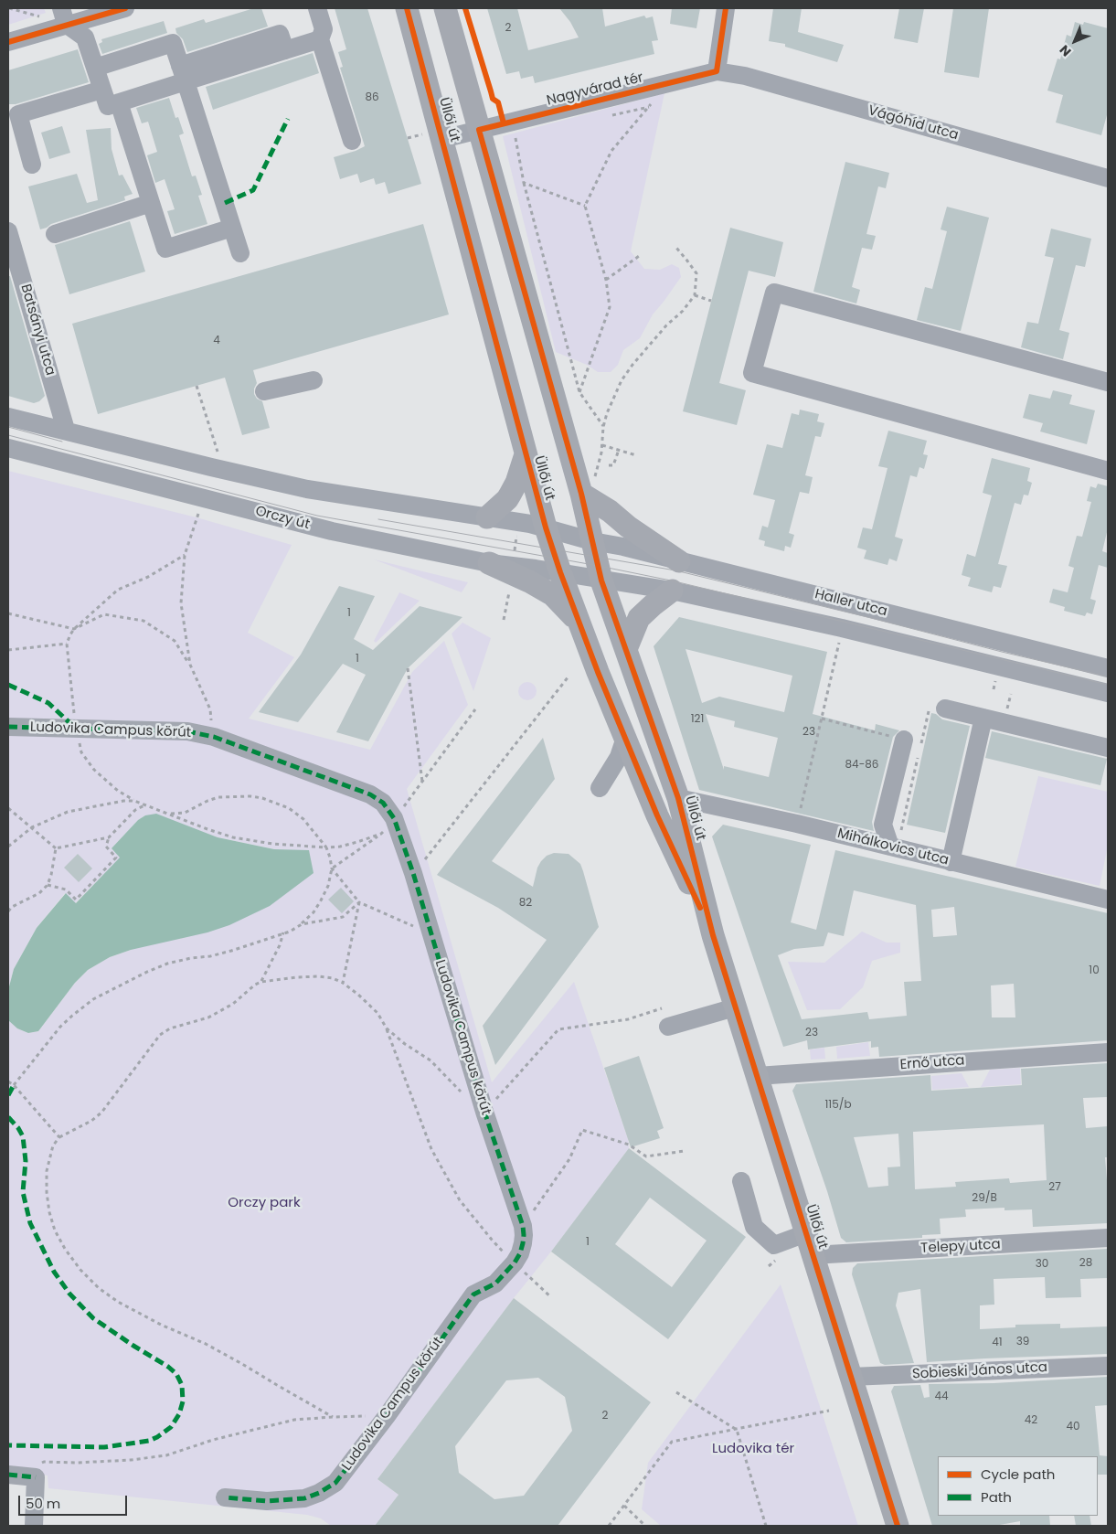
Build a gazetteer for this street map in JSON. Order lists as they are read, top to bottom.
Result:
{
  "streets": {
    "main road": ["Üllői út"],
    "street": [
      "Nagyvárad tér",
      "Vágóhíd utca",
      "Batsányi utca",
      "Orczy út",
      "Haller utca",
      "Ludovika Campus körút",
      "Mihálkovics utca",
      "Ernő utca",
      "Telepy utca",
      "Sobieski János utca"
    ]
  },
  "crossings": [
    ["Nagyvárad tér", "Üllői út"],
    ["Nagyvárad tér", "Vágóhíd utca"],
    ["Üllői út", "Orczy út"],
    ["Üllői út", "Haller utca"],
    ["Üllői út", "Mihálkovics utca"],
    ["Üllői út", "Ernő utca"],
    ["Üllői út", "Telepy utca"],
    ["Üllői út", "Sobieski János utca"],
    ["Orczy út", "Haller utca"]
  ],
  "parks": ["Orczy park", "Ludovika tér"],
  "house_numbers": [
    "2",
    "86",
    "4",
    "1",
    "1",
    "121",
    "23",
    "84-86",
    "82",
    "10",
    "23",
    "115/b",
    "27",
    "29/B",
    "1",
    "28",
    "30",
    "39",
    "41",
    "44",
    "2",
    "42",
    "40"
  ],
  "legend": ["Cycle path", "Path"],
  "scale_bar": "50 m",
  "north": "bottom left"
}
